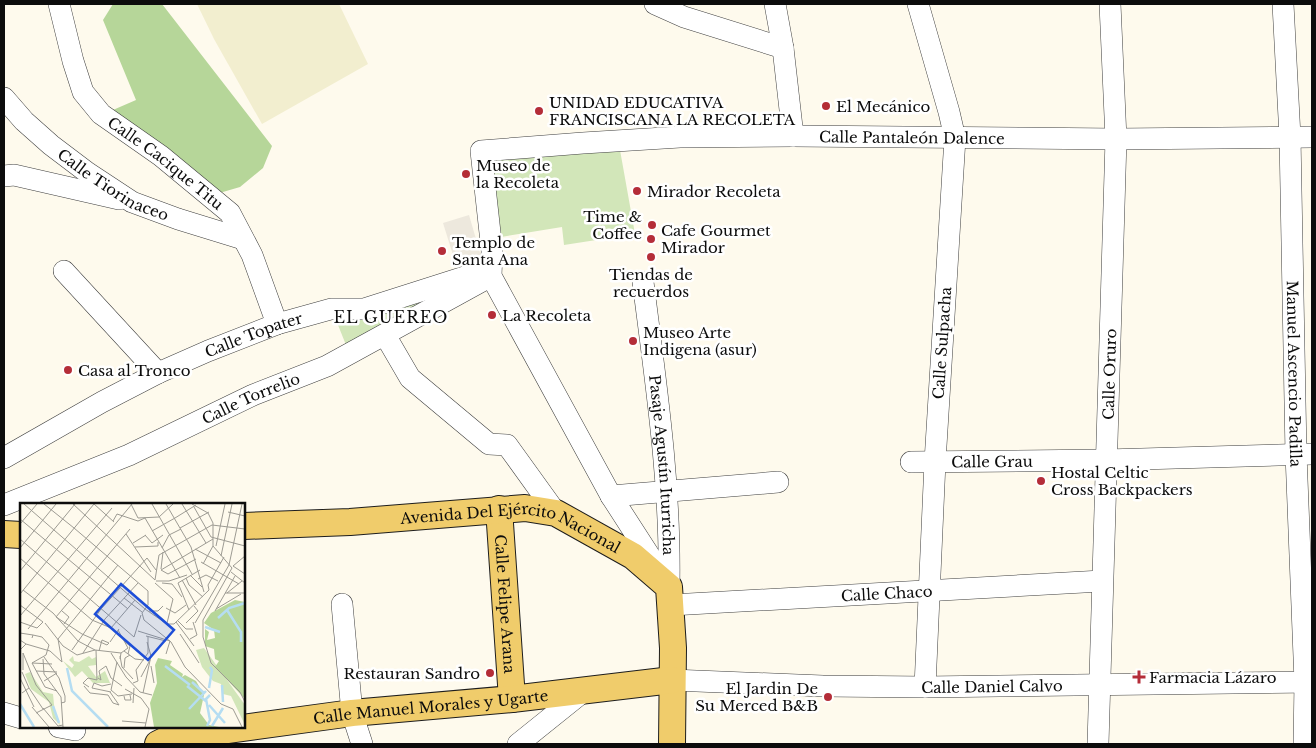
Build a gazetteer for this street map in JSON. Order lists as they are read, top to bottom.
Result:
{
  "streets": {
    "main road": ["Avenida Del Ejército Nacional", "Calle Felipe Arana", "Calle Manuel Morales y Ugarte"],
    "street": [
      "Calle Pantaleón Dalence",
      "Calle Cacique Titu",
      "Calle Tiorinaceo",
      "Calle Topater",
      "Calle Sulpacha",
      "Calle Oruro",
      "Manuel Ascencio Padilla",
      "Calle Torrelio",
      "Calle Grau",
      "Pasaje Agustín Iturricha",
      "Calle Chaco",
      "Calle Daniel Calvo"
    ]
  },
  "crossings": [
    ["Calle Pantaleón Dalence", "Calle Topater"],
    ["Calle Pantaleón Dalence", "Calle Sulpacha"],
    ["Calle Pantaleón Dalence", "Calle Oruro"],
    ["Calle Pantaleón Dalence", "Manuel Ascencio Padilla"],
    ["Calle Pantaleón Dalence", "Calle Torrelio"],
    ["Calle Cacique Titu", "Calle Tiorinaceo"],
    ["Calle Cacique Titu", "Calle Topater"],
    ["Calle Topater", "Calle Torrelio"],
    ["Calle Sulpacha", "Calle Grau"],
    ["Calle Sulpacha", "Calle Chaco"],
    ["Calle Sulpacha", "Calle Daniel Calvo"],
    ["Calle Oruro", "Calle Grau"],
    ["Calle Oruro", "Calle Chaco"],
    ["Calle Oruro", "Calle Daniel Calvo"],
    ["Manuel Ascencio Padilla", "Calle Grau"],
    ["Manuel Ascencio Padilla", "Calle Daniel Calvo"],
    ["Pasaje Agustín Iturricha", "Avenida Del Ejército Nacional"],
    ["Pasaje Agustín Iturricha", "Calle Chaco"],
    ["Avenida Del Ejército Nacional", "Calle Chaco"],
    ["Avenida Del Ejército Nacional", "Calle Felipe Arana"],
    ["Calle Felipe Arana", "Calle Manuel Morales y Ugarte"],
    ["Calle Daniel Calvo", "Calle Manuel Morales y Ugarte"]
  ],
  "districts": ["EL GUEREO"],
  "places": {
    "other": [
      "El Mecánico",
      "UNIDAD EDUCATIVA FRANCISCANA LA RECOLETA",
      "Museo de la Recoleta",
      "Mirador Recoleta",
      "Time & Coffee",
      "Cafe Gourmet Mirador",
      "Templo de Santa Ana",
      "Tiendas de recuerdos",
      "La Recoleta",
      "Museo Arte Indigena (asur)",
      "Casa al Tronco",
      "Hostal Celtic Cross Backpackers",
      "Restauran Sandro",
      "El Jardin De Su Merced B&B"
    ],
    "health": ["Farmacia Lázaro"]
  }
}
